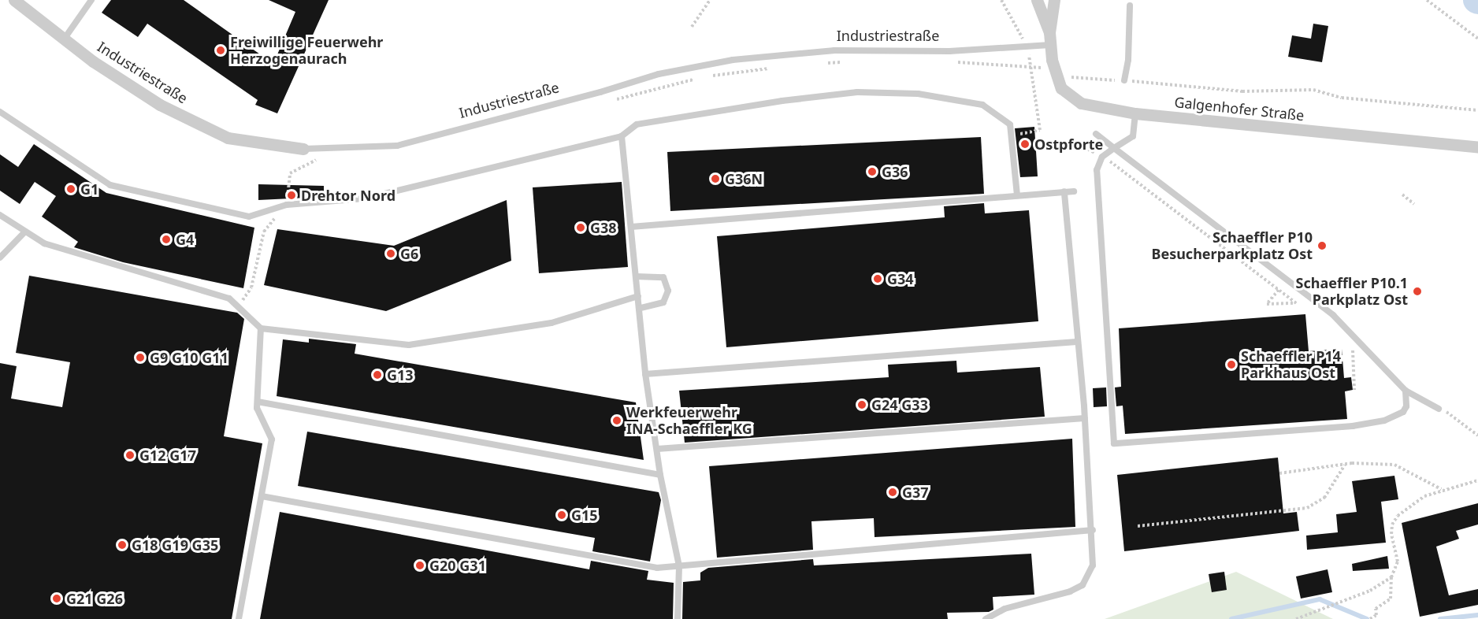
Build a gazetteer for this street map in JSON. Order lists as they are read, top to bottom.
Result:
{
  "streets": {
    "street": ["Industriestraße", "Galgenhofer Straße"]
  },
  "crossings": [
    ["Industriestraße", "Galgenhofer Straße"]
  ],
  "places": [
    "Freiwillige Feuerwehr Herzogenaurach",
    "Ostpforte",
    "G36",
    "G36N",
    "G1",
    "Drehtor Nord",
    "G38",
    "G4",
    "Schaeffler P10 Besucherparkplatz Ost",
    "G6",
    "G34",
    "Schaeffler P10.1 Parkplatz Ost",
    "G9 G10 G11",
    "Schaeffler P14 Parkhaus Ost",
    "G13",
    "G24 G33",
    "Werkfeuerwehr INA-Schaeffler KG",
    "G12 G17",
    "G37",
    "G15",
    "G18 G19 G35",
    "G20 G31",
    "G21 G26"
  ]
}
